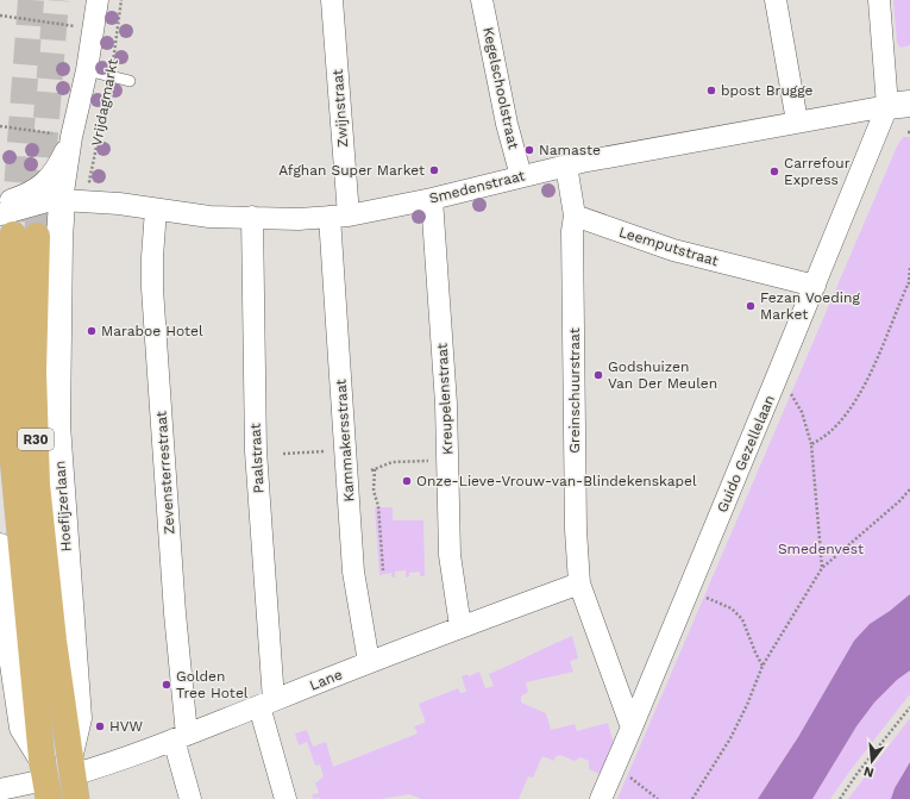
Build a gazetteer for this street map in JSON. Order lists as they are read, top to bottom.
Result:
{
  "streets": {
    "main road": ["R30", "Hoefijzerlaan"],
    "street": [
      "Kegelschoolstraat",
      "Vrijdagmarkt",
      "Zwijnstraat",
      "Smedenstraat",
      "Leemputstraat",
      "Greinschuurstraat",
      "Kreupelenstraat",
      "Kammakersstraat",
      "Guido Gezellelaan",
      "Paalstraat",
      "Zevensterrestraat",
      "Lane"
    ]
  },
  "crossings": [
    ["Kegelschoolstraat", "Smedenstraat"],
    ["Vrijdagmarkt", "Smedenstraat"],
    ["Vrijdagmarkt", "Hoefijzerlaan"],
    ["Zwijnstraat", "Smedenstraat"],
    ["Zwijnstraat", "Kammakersstraat"],
    ["Smedenstraat", "Kreupelenstraat"],
    ["Smedenstraat", "R30"],
    ["Smedenstraat", "Kammakersstraat"],
    ["Smedenstraat", "Guido Gezellelaan"],
    ["Smedenstraat", "Paalstraat"],
    ["Smedenstraat", "Zevensterrestraat"],
    ["Smedenstraat", "Hoefijzerlaan"],
    ["Leemputstraat", "Greinschuurstraat"],
    ["Leemputstraat", "Guido Gezellelaan"],
    ["Greinschuurstraat", "Guido Gezellelaan"],
    ["Greinschuurstraat", "Lane"],
    ["Kreupelenstraat", "Lane"],
    ["R30", "Hoefijzerlaan"],
    ["Kammakersstraat", "Lane"],
    ["Paalstraat", "Lane"],
    ["Zevensterrestraat", "Lane"],
    ["Hoefijzerlaan", "Lane"]
  ],
  "parks": ["Smedenvest"],
  "places": [
    "bpost Brugge",
    "Namaste",
    "Afghan Super Market",
    "Carrefour Express",
    "Fezan Voeding Market",
    "Maraboe Hotel",
    "Godshuizen Van Der Meulen",
    "Onze-Lieve-Vrouw-van-Blindekenskapel",
    "Golden Tree Hotel",
    "HVW"
  ],
  "north": "bottom"
}
